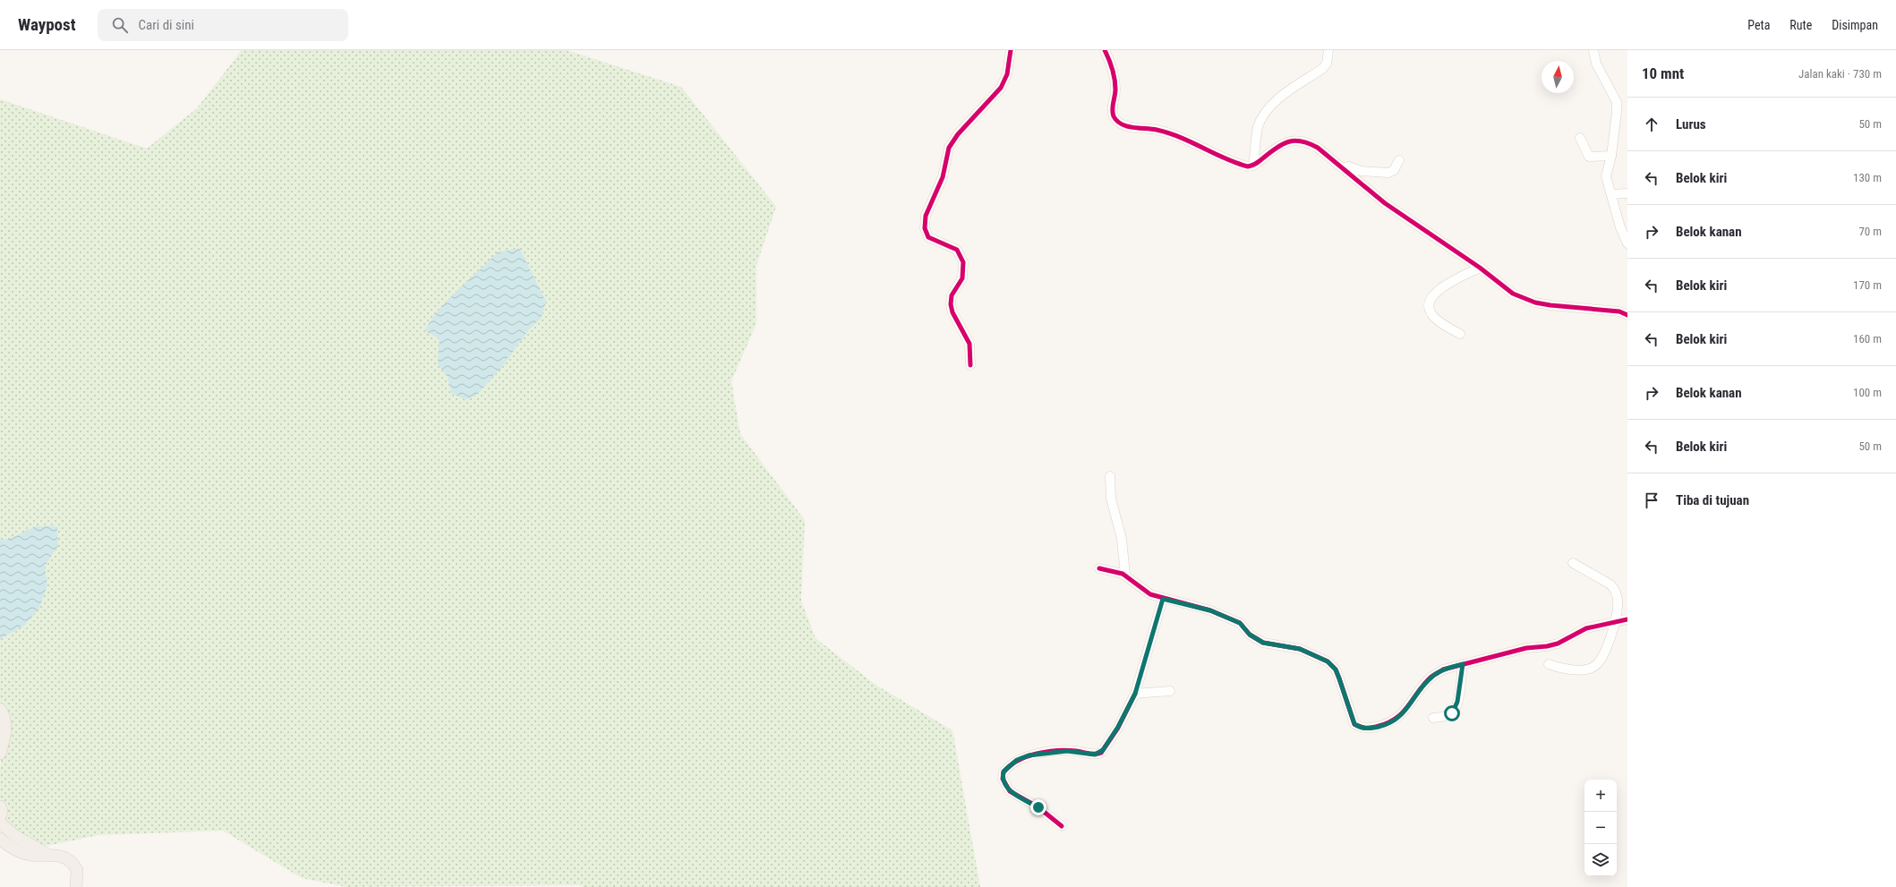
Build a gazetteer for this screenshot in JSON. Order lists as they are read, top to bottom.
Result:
{
  "north": "top",
  "page": {
    "header": "Waypost",
    "search": "Cari di sini",
    "nav": ["Peta", "Rute", "Disimpan"],
    "heading": ["10 mnt", "Jalan kaki · 730 m"],
    "list": [
      ["Lurus", "50 m"],
      ["Belok kiri", "130 m"],
      ["Belok kanan", "70 m"],
      ["Belok kiri", "170 m"],
      ["Belok kiri", "160 m"],
      ["Belok kanan", "100 m"],
      ["Belok kiri", "50 m"],
      "Tiba di tujuan"
    ],
    "map_buttons": ["+", "−"]
  }
}
